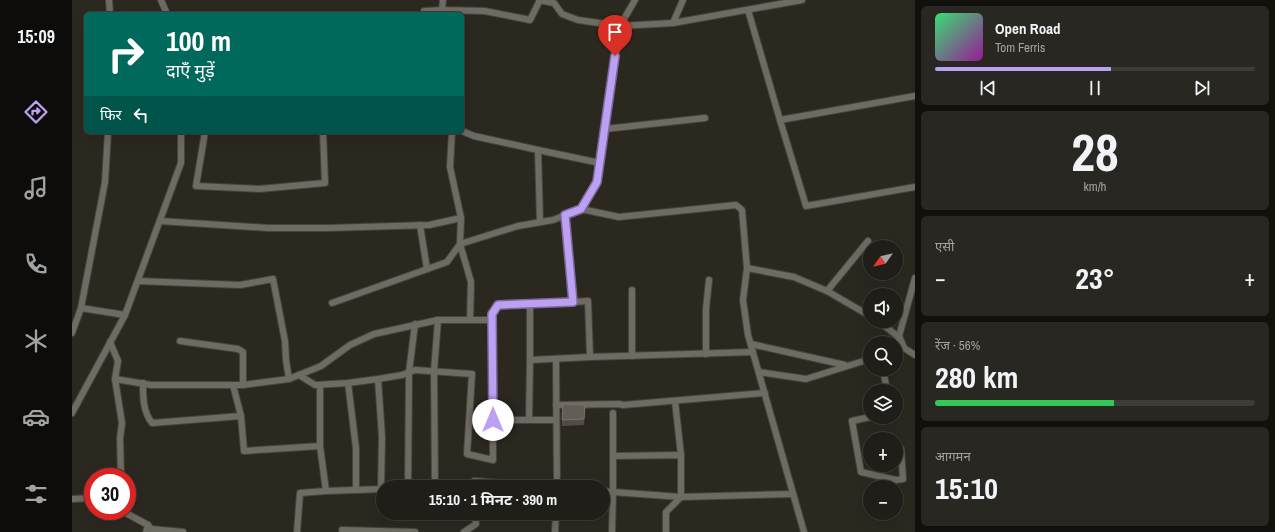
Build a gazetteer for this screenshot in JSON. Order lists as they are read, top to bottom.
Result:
{
  "north": "bottom left",
  "page": {
    "tabs": "15:09",
    "turn": ["100 m", "दाएँ मुड़ें"],
    "song": ["Open Road", "Tom Ferris"],
    "then": "फिर",
    "tile": [
      ["28", "km/h"],
      "एसी",
      ["रेंज · 56%", "280 km"],
      ["आगमन", "15:10"]
    ],
    "map_buttons": ["+", "−"],
    "heat": ["−", "23°", "+"],
    "limit": "30",
    "trip": "15:10 · 1 मिनट · 390 m"
  }
}
